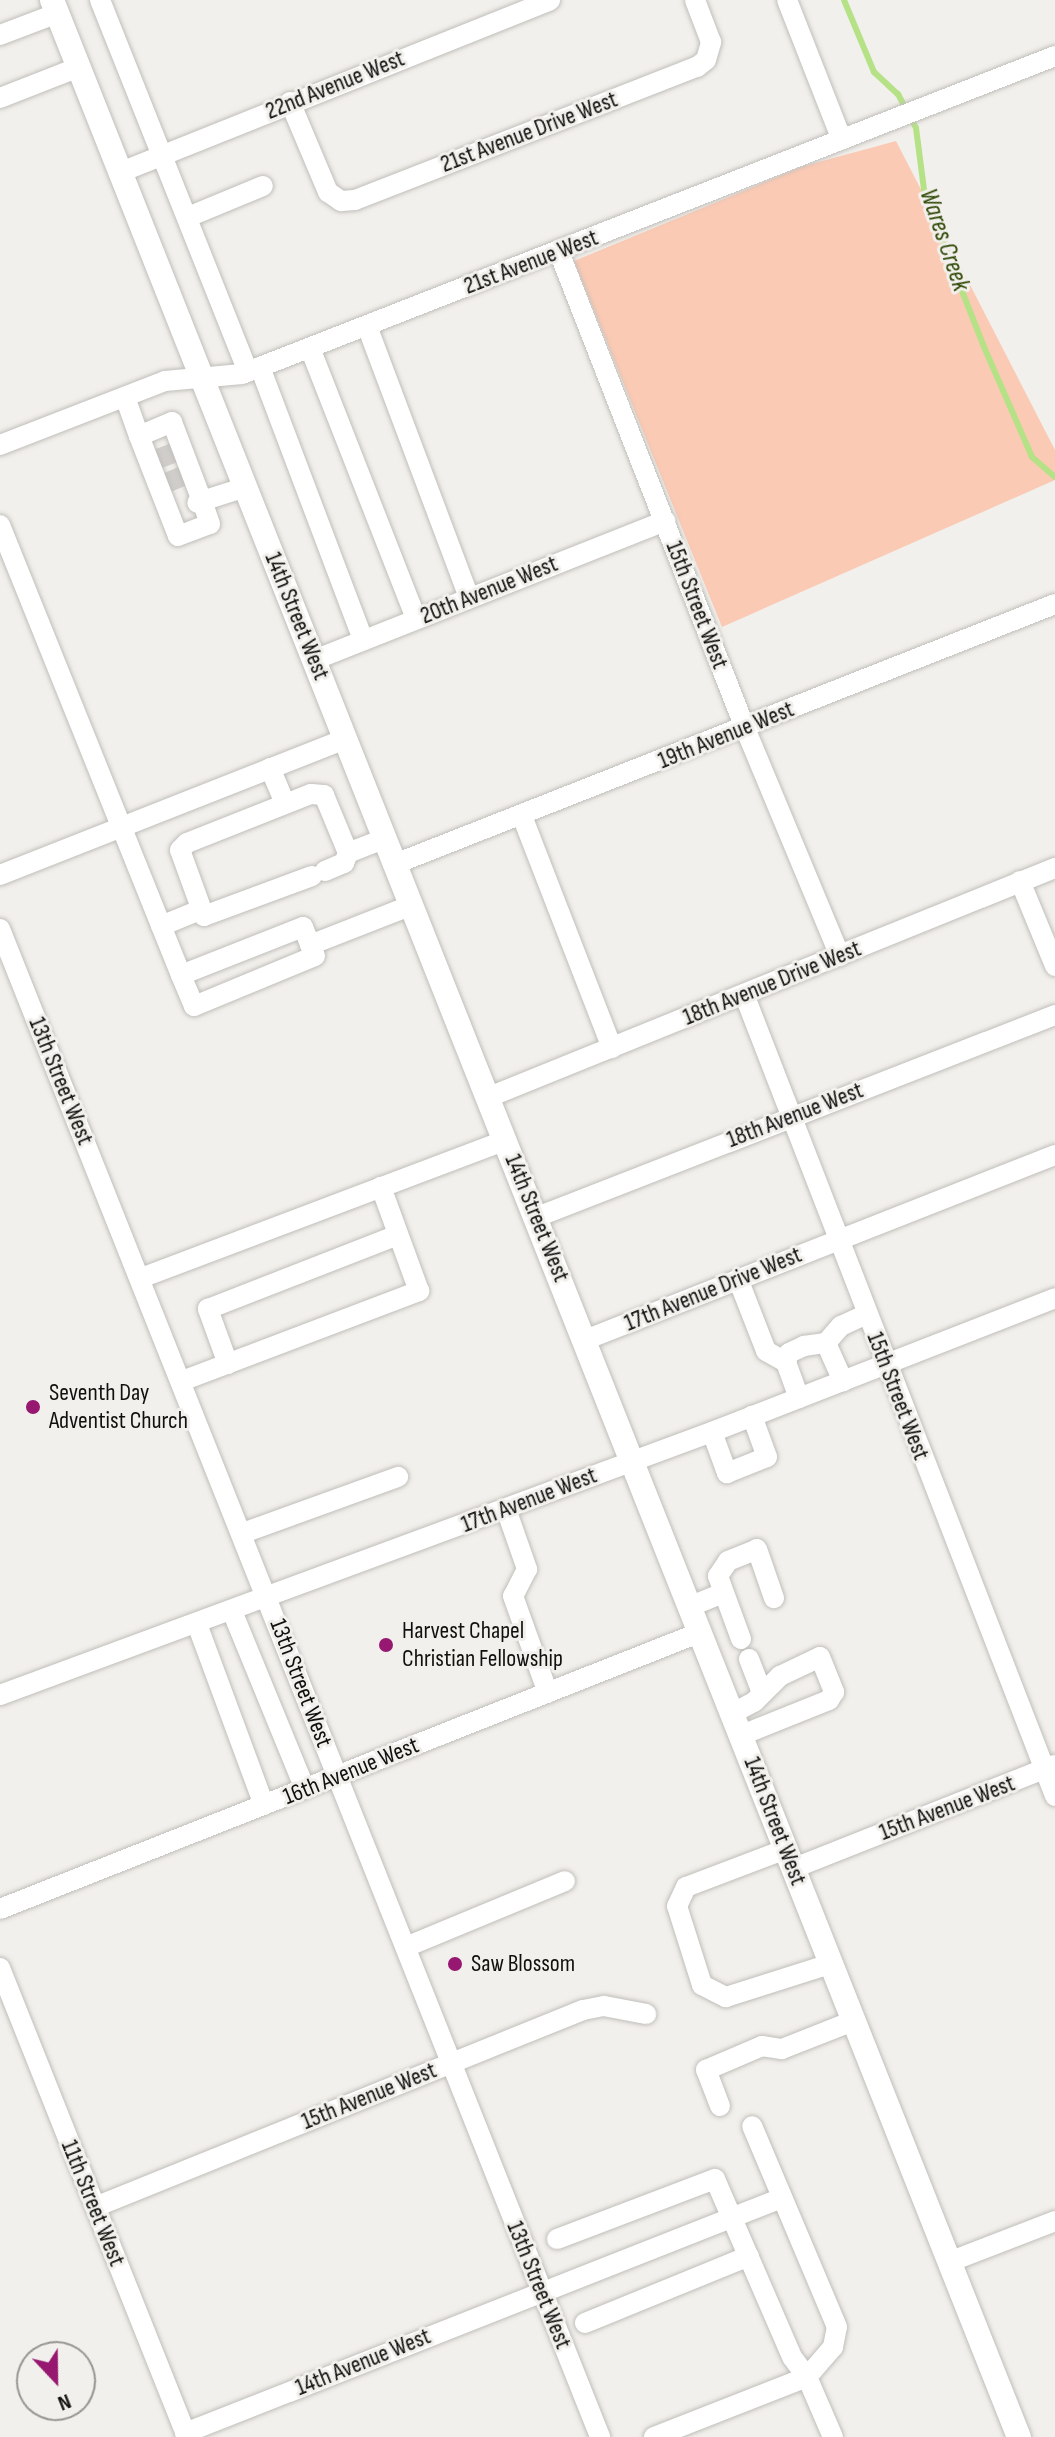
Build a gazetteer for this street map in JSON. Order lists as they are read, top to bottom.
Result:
{
  "streets": {
    "main road": ["14th Street West"],
    "street": [
      "22nd Avenue West",
      "21st Avenue Drive West",
      "21st Avenue West",
      "20th Avenue West",
      "15th Street West",
      "19th Avenue West",
      "18th Avenue Drive West",
      "13th Street West",
      "18th Avenue West",
      "17th Avenue Drive West",
      "17th Avenue West",
      "16th Avenue West",
      "15th Avenue West",
      "11th Street West",
      "14th Avenue West"
    ]
  },
  "crossings": [
    ["22nd Avenue West", "21st Avenue Drive West"],
    ["22nd Avenue West", "14th Street West"],
    ["21st Avenue West", "15th Street West"],
    ["21st Avenue West", "14th Street West"],
    ["20th Avenue West", "15th Street West"],
    ["20th Avenue West", "14th Street West"],
    ["15th Street West", "19th Avenue West"],
    ["15th Street West", "18th Avenue Drive West"],
    ["15th Street West", "18th Avenue West"],
    ["15th Street West", "17th Avenue Drive West"],
    ["15th Street West", "17th Avenue West"],
    ["15th Street West", "15th Avenue West"],
    ["14th Street West", "19th Avenue West"],
    ["14th Street West", "18th Avenue Drive West"],
    ["14th Street West", "18th Avenue West"],
    ["14th Street West", "17th Avenue Drive West"],
    ["14th Street West", "17th Avenue West"],
    ["14th Street West", "16th Avenue West"],
    ["14th Street West", "15th Avenue West"],
    ["13th Street West", "17th Avenue West"],
    ["13th Street West", "16th Avenue West"],
    ["13th Street West", "15th Avenue West"],
    ["13th Street West", "14th Avenue West"],
    ["15th Avenue West", "11th Street West"],
    ["11th Street West", "14th Avenue West"]
  ],
  "water": ["Wares Creek"],
  "places": ["Seventh Day Adventist Church", "Harvest Chapel Christian Fellowship", "Saw Blossom"],
  "north": "bottom"
}
